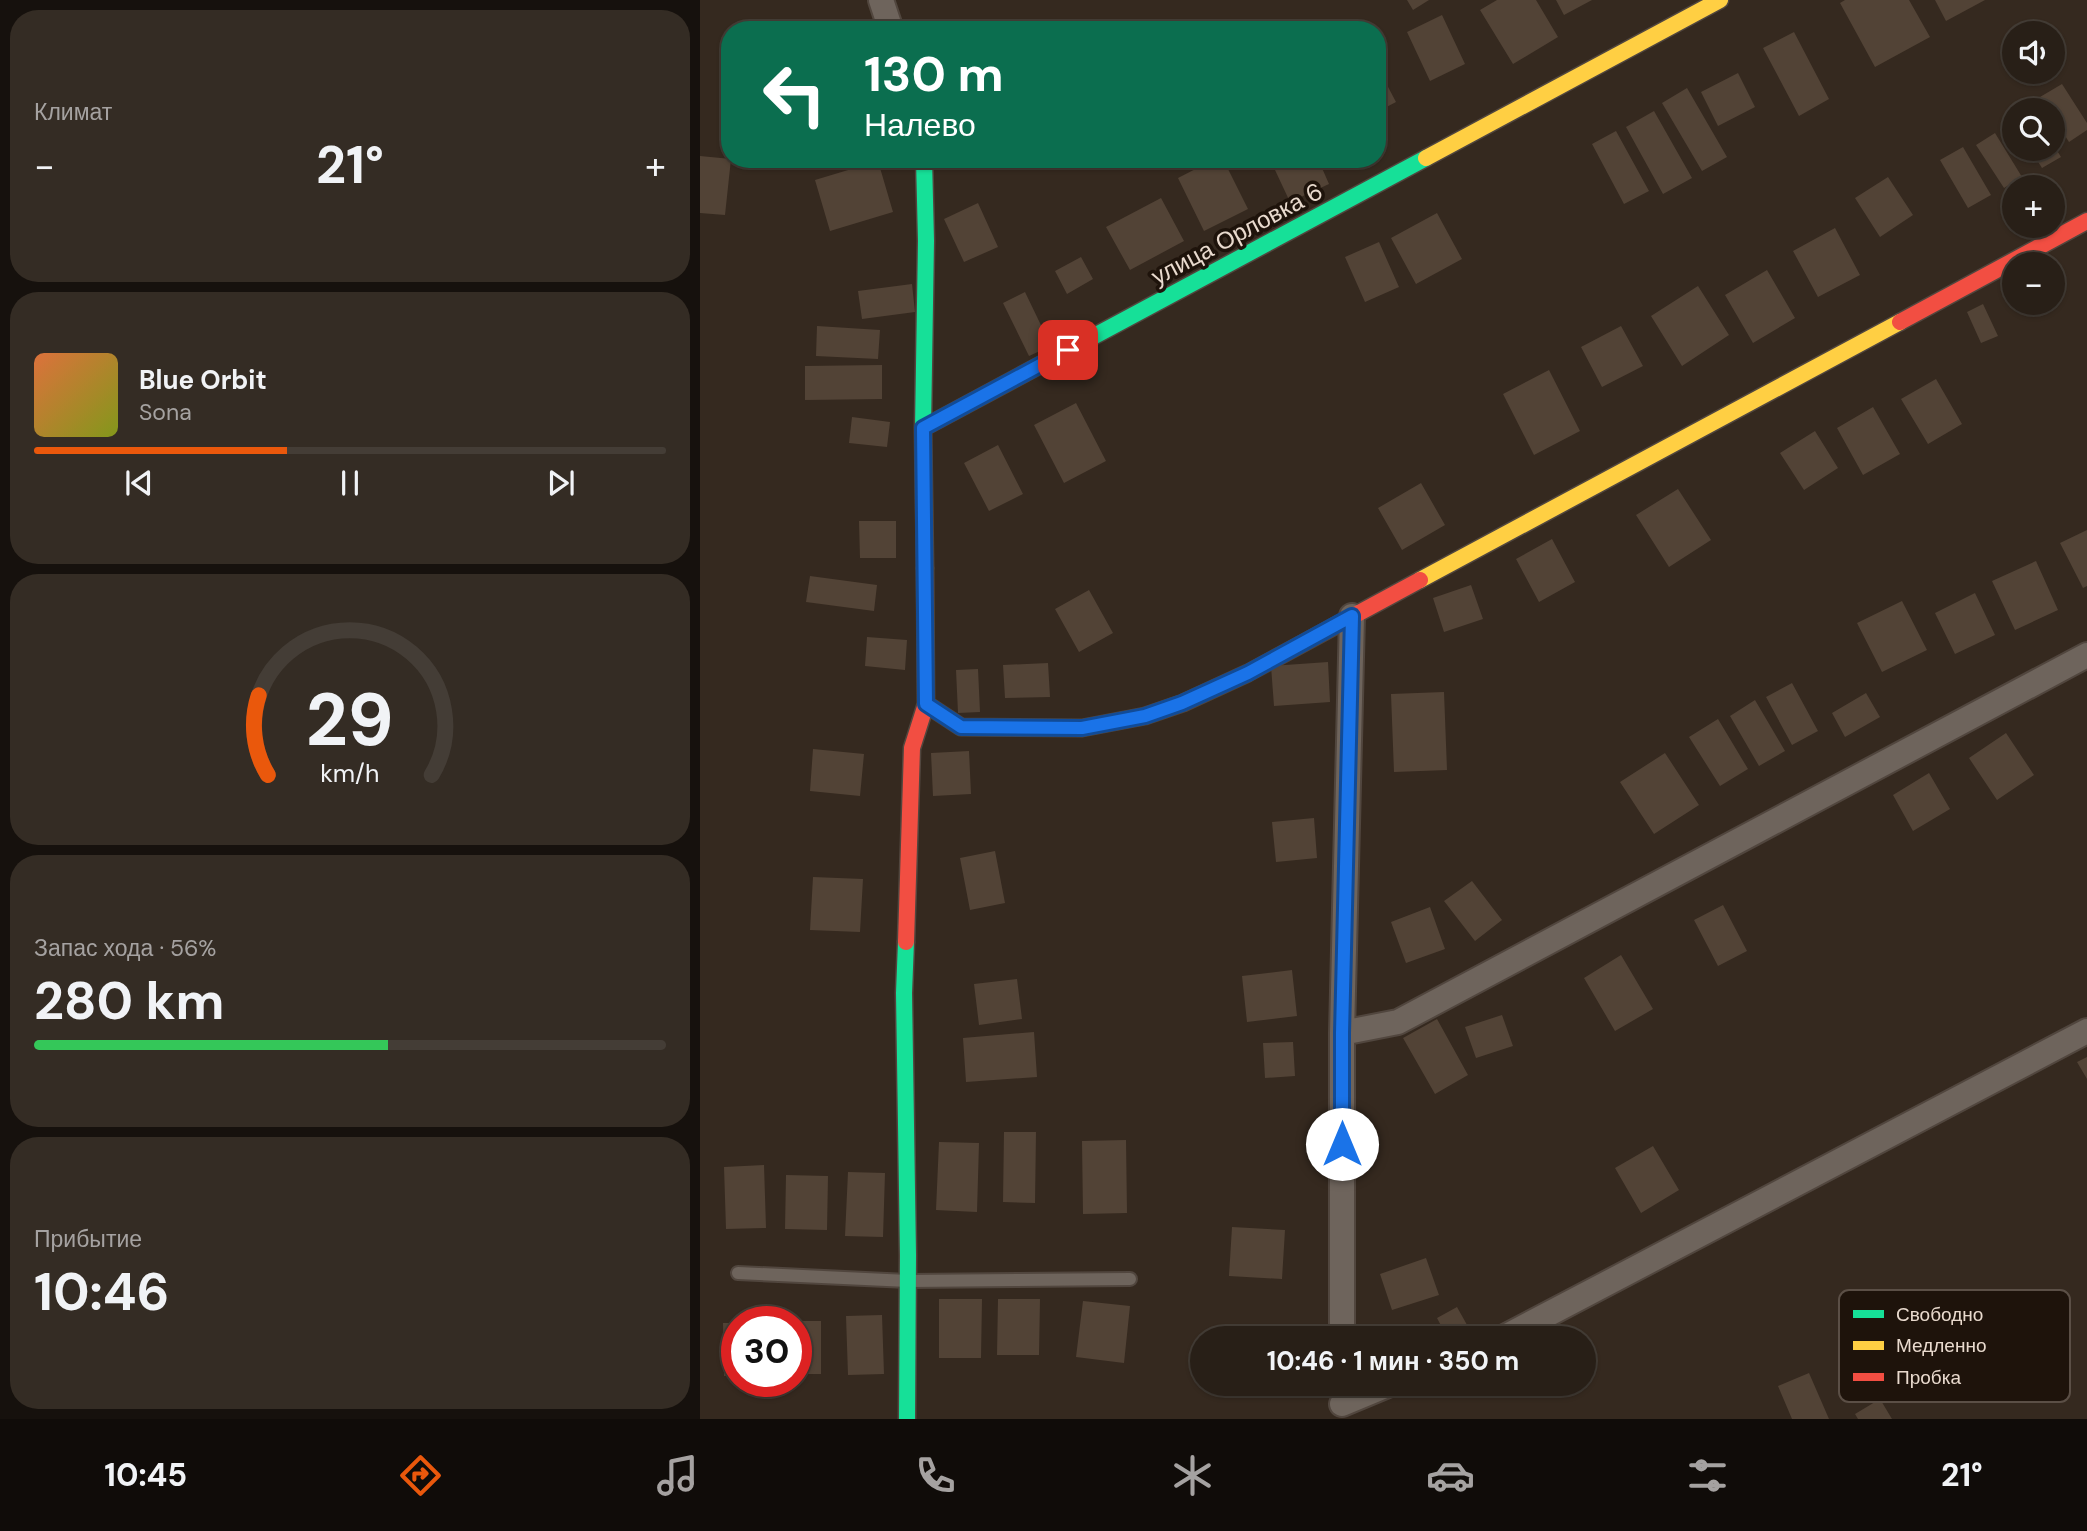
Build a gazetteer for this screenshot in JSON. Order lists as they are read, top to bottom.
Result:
{
  "streets": {
    "street": ["улица Орловка 6"]
  },
  "legend": ["Свободно", "Медленно", "Пробка"],
  "page": {
    "tile": [
      "Климат",
      ["Запас хода · 56%", "280 km"],
      ["Прибытие", "10:46"]
    ],
    "map_buttons": ["+", "−"],
    "turn": ["130 m", "Налево"],
    "heat": ["−", "21°", "+"],
    "song": ["Blue Orbit", "Sona"],
    "limit": "30",
    "trip": "10:46 · 1 мин · 350 m",
    "tabs": ["10:45", "21°"],
    "gauge": ["29", "km/h"]
  }
}
